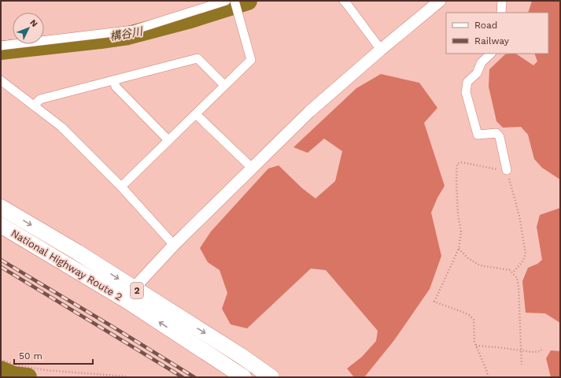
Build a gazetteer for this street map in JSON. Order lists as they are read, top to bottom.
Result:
{
  "streets": {
    "highway": ["National Highway Route 2", "2"]
  },
  "water": ["構谷川"],
  "legend": ["Road", "Railway"],
  "scale_bar": "50 m",
  "north": "top right"
}
